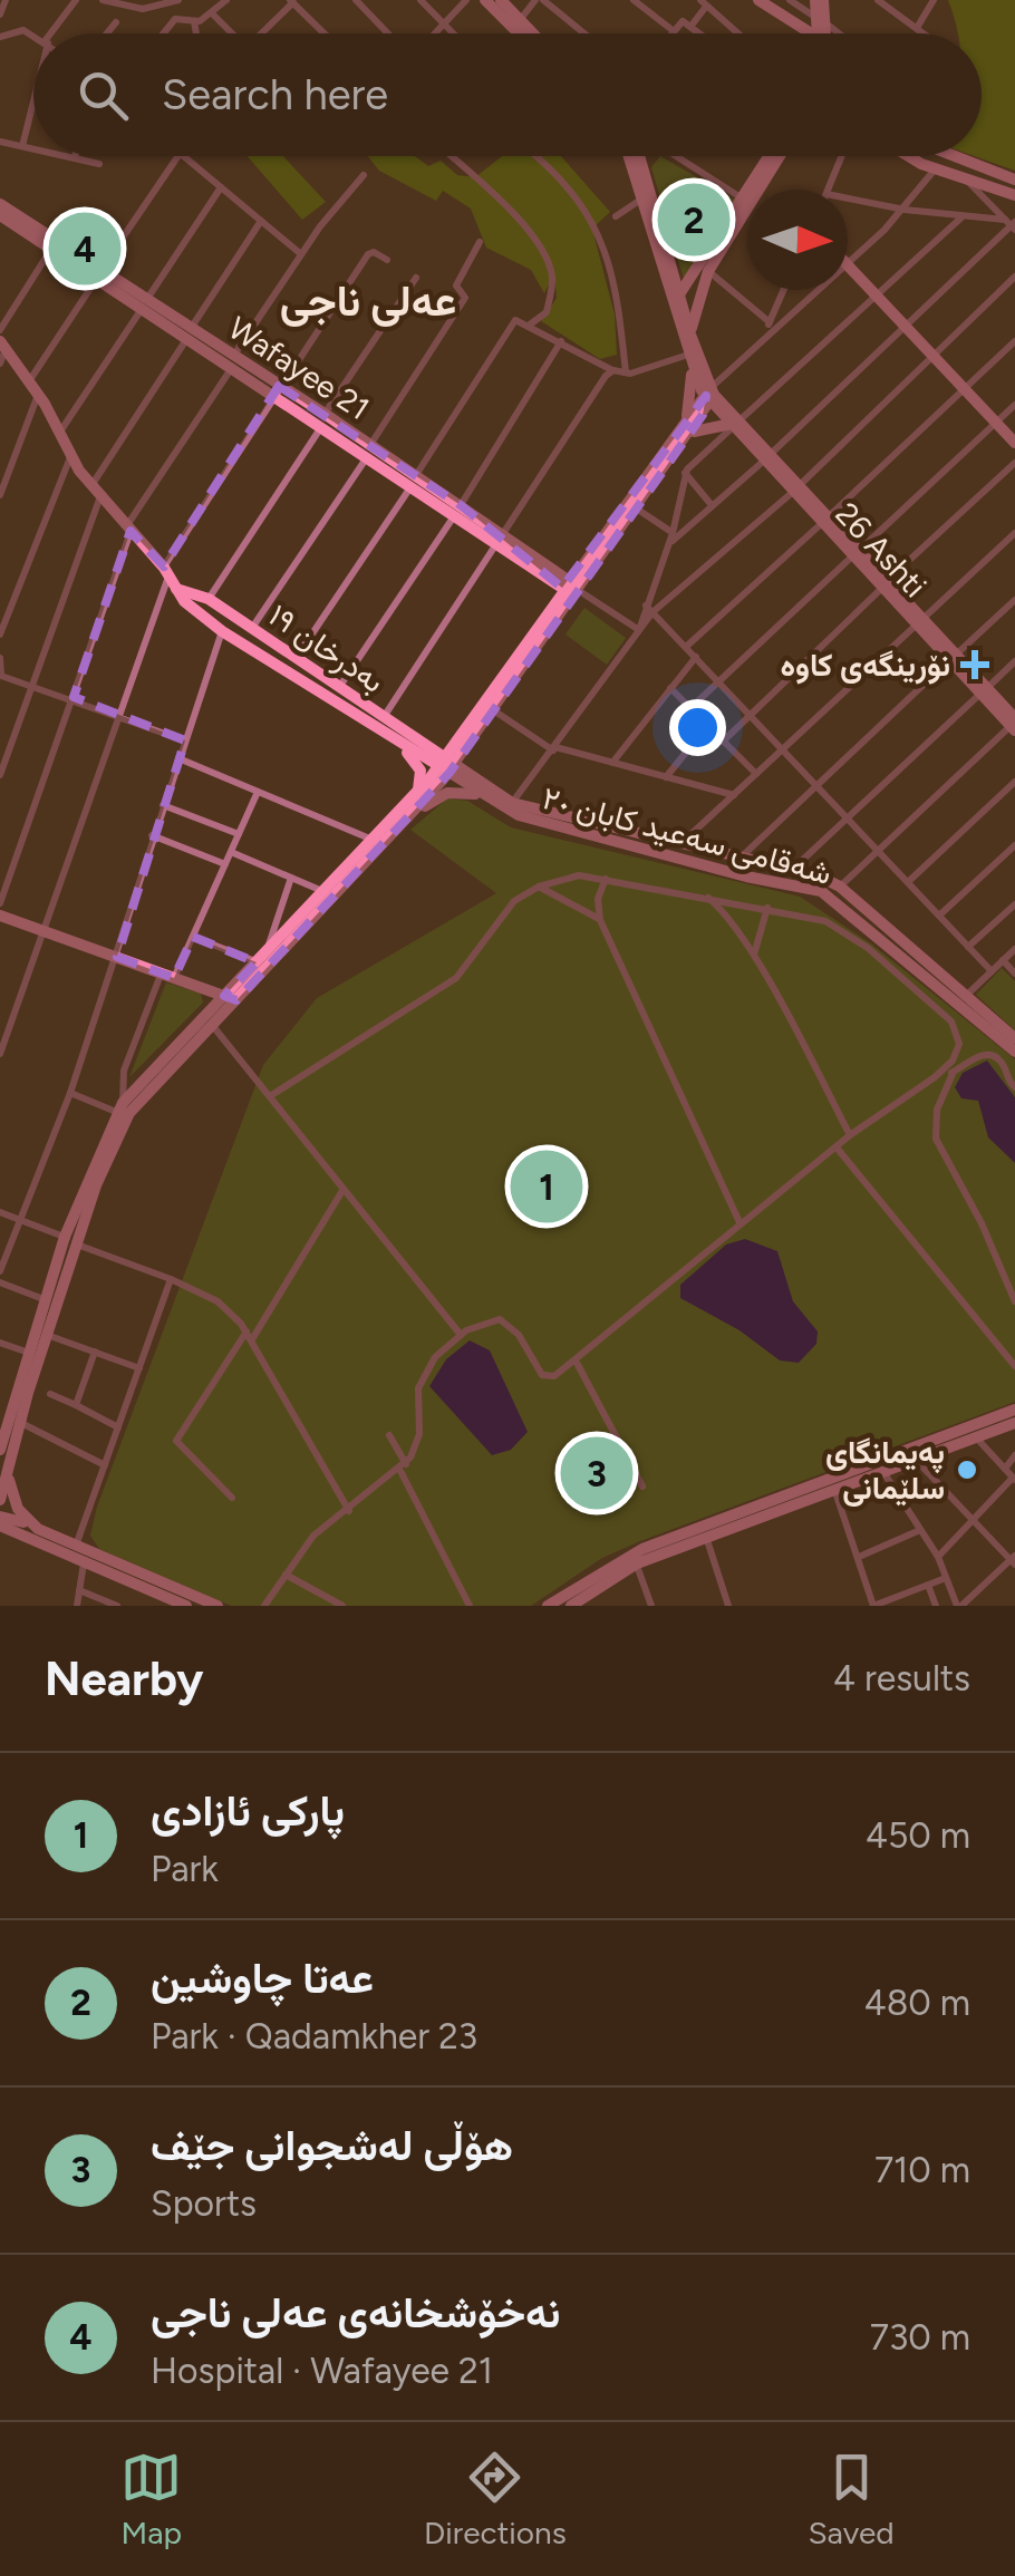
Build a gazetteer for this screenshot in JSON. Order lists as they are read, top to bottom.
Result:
{
  "streets": {
    "main road": [
      "Wafayee 21",
      "26 Ashti",
      "بەدرخان ١٩",
      "شەقامی سەعید کابان ٢٠"
    ]
  },
  "crossings": [
    ["بەدرخان ١٩", "شەقامی سەعید کابان ٢٠"]
  ],
  "districts": ["عەلی ناجی"],
  "places": {
    "health": ["نۆرینگەی کاوە"],
    "other": ["پەیمانگای سلێمانی"]
  },
  "north": "right",
  "page": {
    "search": "Search here",
    "pins": [
      "2",
      "4",
      "1",
      "3"
    ],
    "heading": ["Nearby", "4 results"],
    "list": [
      {
        "mark": "1",
        "name": "پارکی ئازادی",
        "note": "Park",
        "value": "450 m"
      },
      {
        "mark": "2",
        "name": "عەتا چاوشین",
        "note": "Park · Qadamkher 23",
        "value": "480 m"
      },
      {
        "mark": "3",
        "name": "هۆڵی لەشجوانی جێف",
        "note": "Sports",
        "value": "710 m"
      },
      {
        "mark": "4",
        "name": "نەخۆشخانەی عەلی ناجی",
        "note": "Hospital · Wafayee 21",
        "value": "730 m"
      }
    ],
    "nav": ["Map", "Directions", "Saved"]
  }
}
